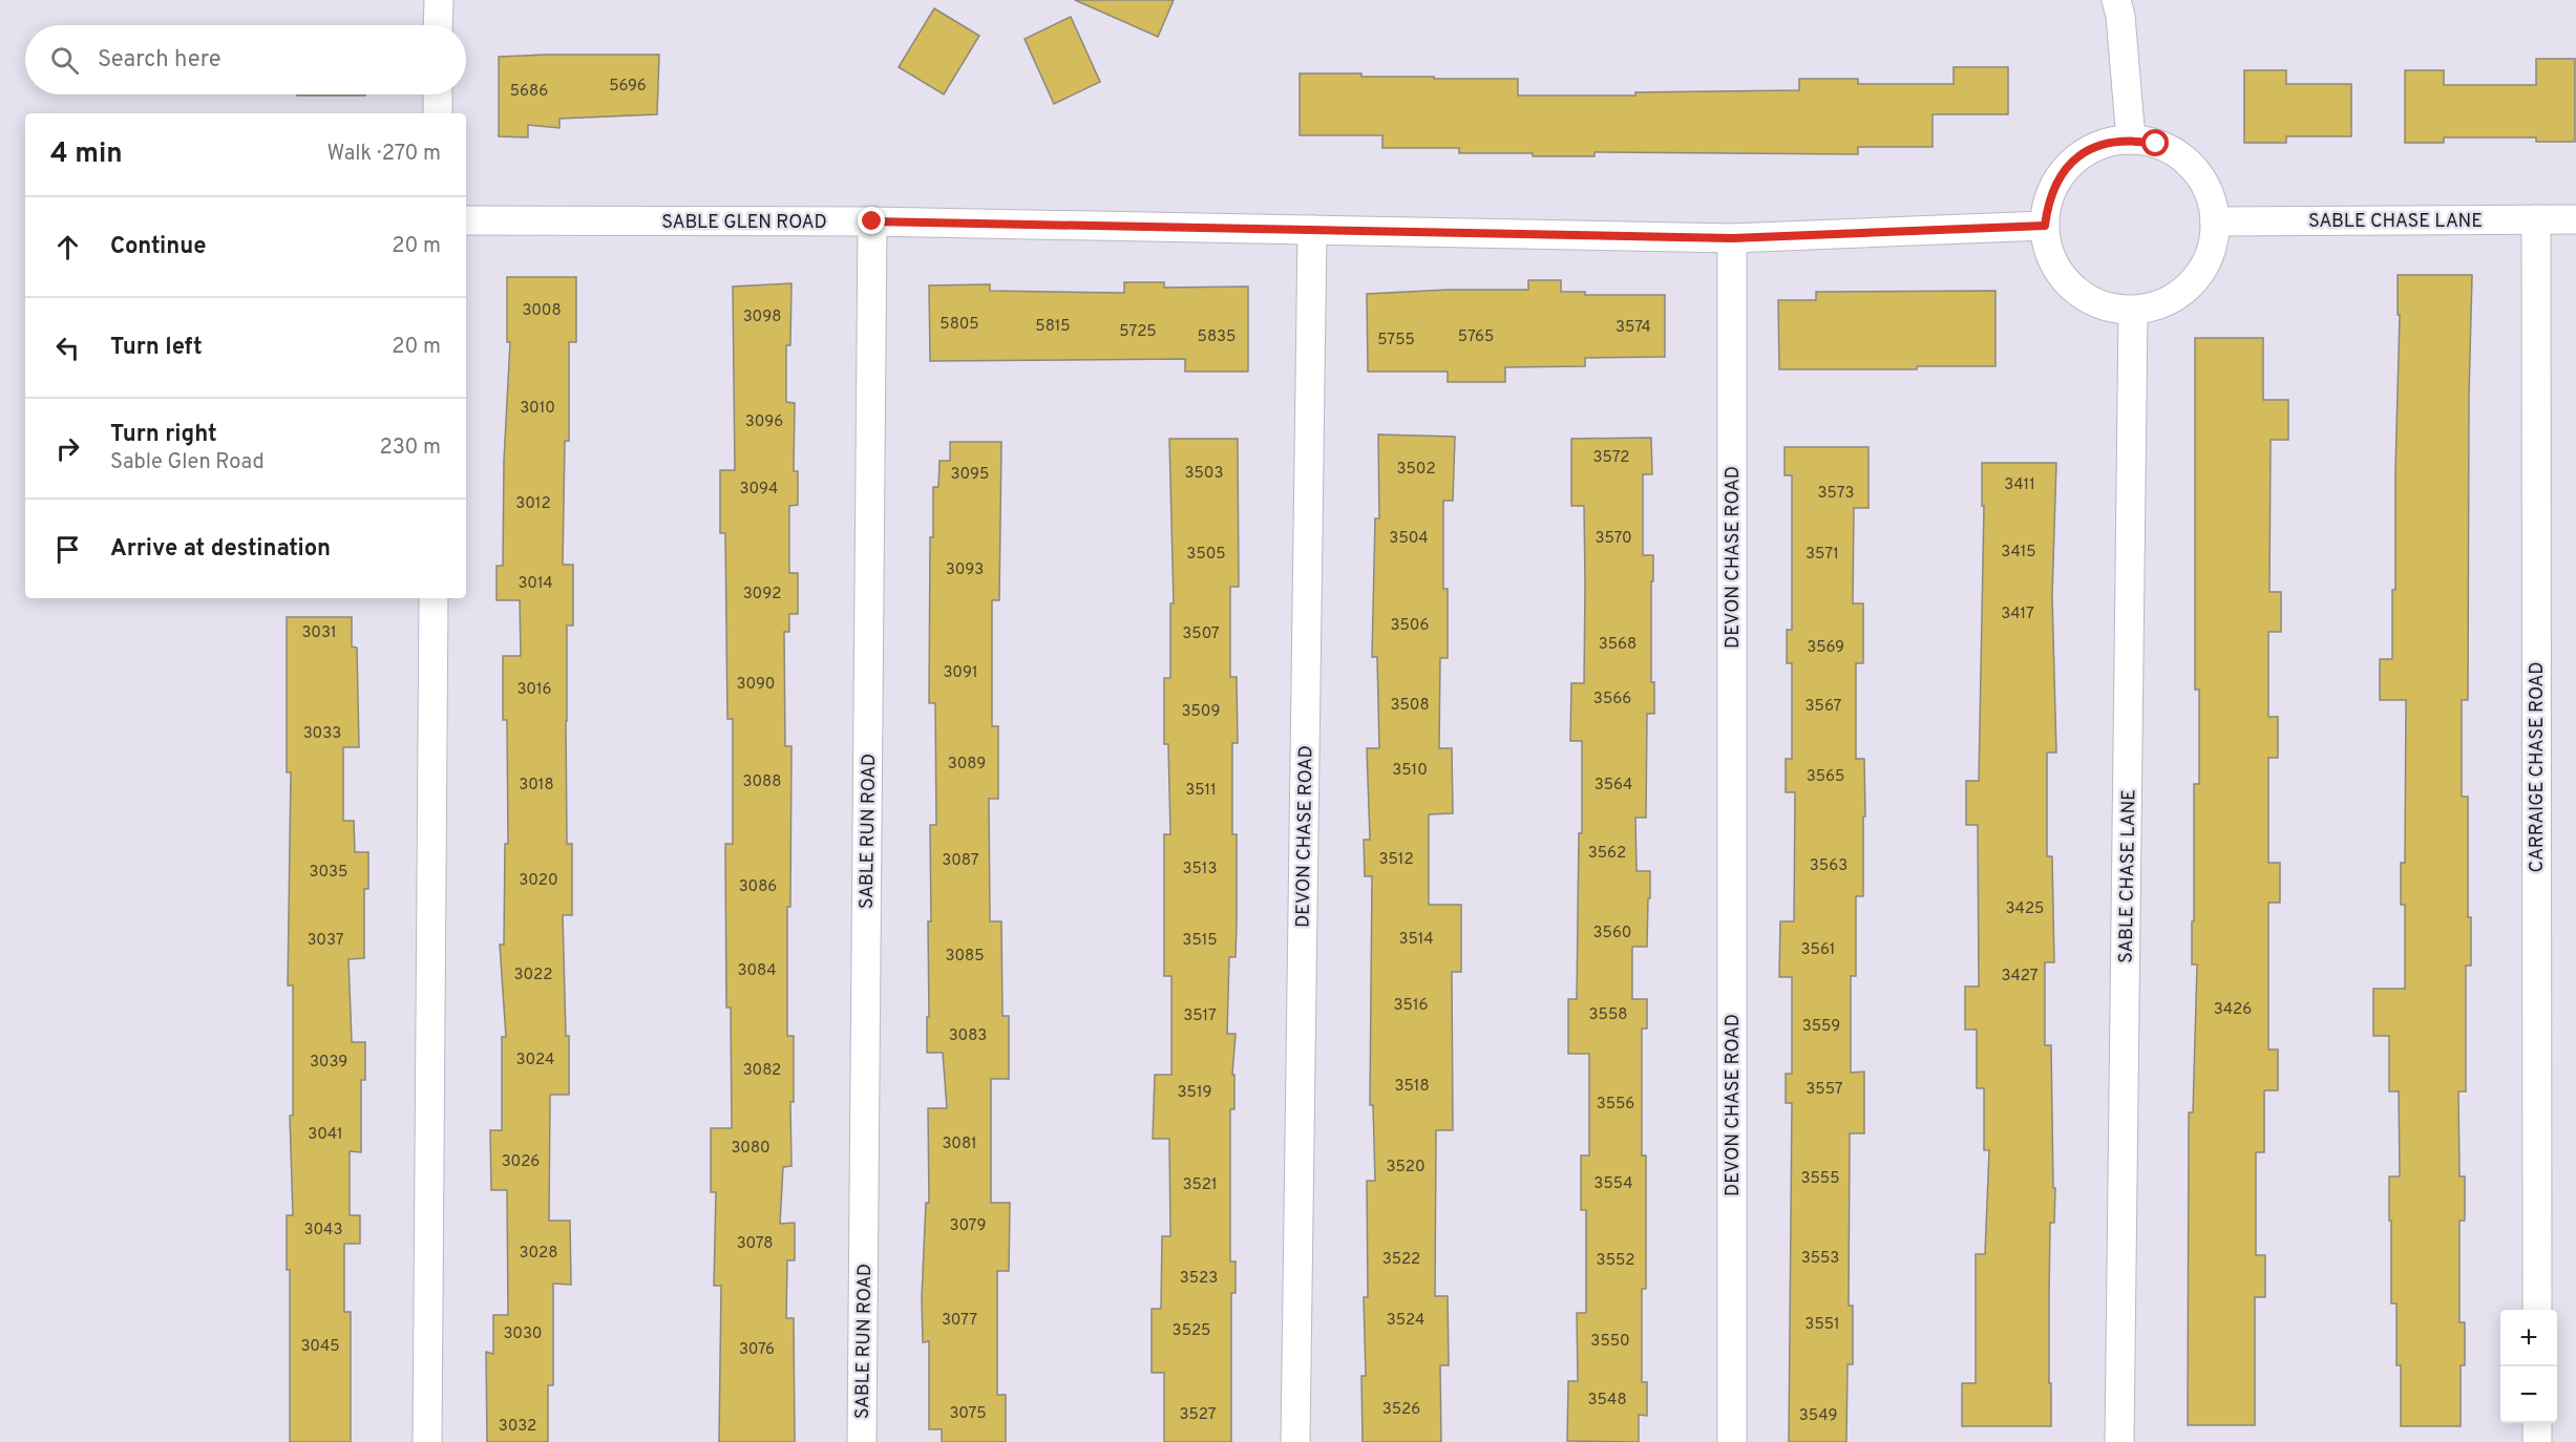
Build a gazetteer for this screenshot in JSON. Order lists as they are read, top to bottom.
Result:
{
  "streets": {
    "street": [
      "SABLE CHASE LANE",
      "SABLE GLEN ROAD",
      "DEVON CHASE ROAD",
      "CARRAIGE CHASE ROAD",
      "SABLE RUN ROAD"
    ]
  },
  "crossings": [
    ["SABLE CHASE LANE", "SABLE GLEN ROAD"],
    ["SABLE CHASE LANE", "CARRAIGE CHASE ROAD"],
    ["SABLE GLEN ROAD", "DEVON CHASE ROAD"],
    ["SABLE GLEN ROAD", "SABLE RUN ROAD"]
  ],
  "house_numbers": [
    "5696",
    "5686",
    "3008",
    "3098",
    "5805",
    "5815",
    "3574",
    "5725",
    "5835",
    "5765",
    "5755",
    "3010",
    "3096",
    "3572",
    "3502",
    "3503",
    "3095",
    "3411",
    "3094",
    "3573",
    "3012",
    "3504",
    "3570",
    "3415",
    "3505",
    "3571",
    "3093",
    "3014",
    "3092",
    "3417",
    "3506",
    "3031",
    "3507",
    "3568",
    "3569",
    "3091",
    "3090",
    "3016",
    "3566",
    "3508",
    "3567",
    "3509",
    "3033",
    "3089",
    "3510",
    "3565",
    "3088",
    "3018",
    "3564",
    "3511",
    "3562",
    "3512",
    "3087",
    "3563",
    "3513",
    "3035",
    "3020",
    "3086",
    "3425",
    "3560",
    "3514",
    "3037",
    "3515",
    "3561",
    "3085",
    "3084",
    "3022",
    "3427",
    "3516",
    "3426",
    "3558",
    "3517",
    "3559",
    "3083",
    "3024",
    "3039",
    "3082",
    "3518",
    "3557",
    "3519",
    "3556",
    "3041",
    "3081",
    "3080",
    "3026",
    "3520",
    "3555",
    "3554",
    "3521",
    "3079",
    "3043",
    "3078",
    "3028",
    "3553",
    "3522",
    "3552",
    "3523",
    "3077",
    "3524",
    "3551",
    "3525",
    "3030",
    "3550",
    "3045",
    "3076",
    "3548",
    "3526",
    "3075",
    "3527",
    "3549",
    "3032"
  ],
  "page": {
    "search": "Search here",
    "heading": ["4 min", "Walk · 270 m"],
    "list": [
      ["Continue", "20 m"],
      ["Turn left", "20 m"],
      ["Turn right", "Sable Glen Road", "230 m"],
      "Arrive at destination"
    ],
    "map_buttons": ["+", "−"]
  }
}
